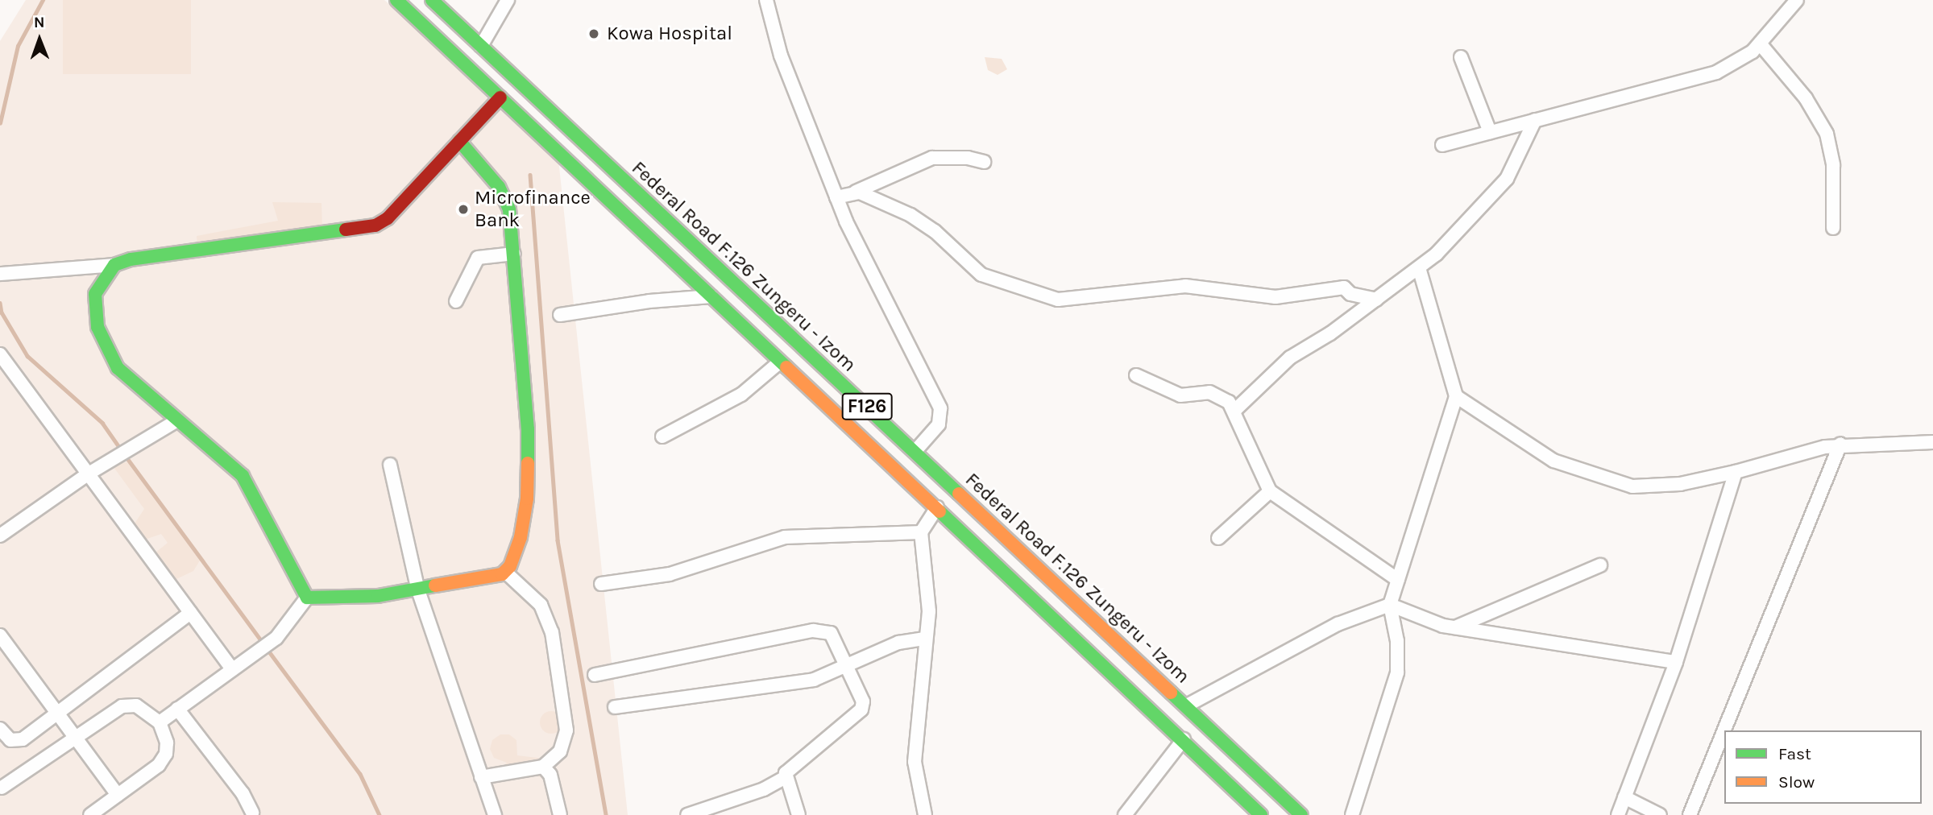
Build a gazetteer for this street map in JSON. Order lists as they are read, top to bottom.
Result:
{
  "streets": {
    "main road": ["Federal Road F.126 Zungeru - Izom", "F126"]
  },
  "places": ["Kowa Hospital", "Microfinance Bank"],
  "legend": ["Fast", "Slow"],
  "north": "top"
}
